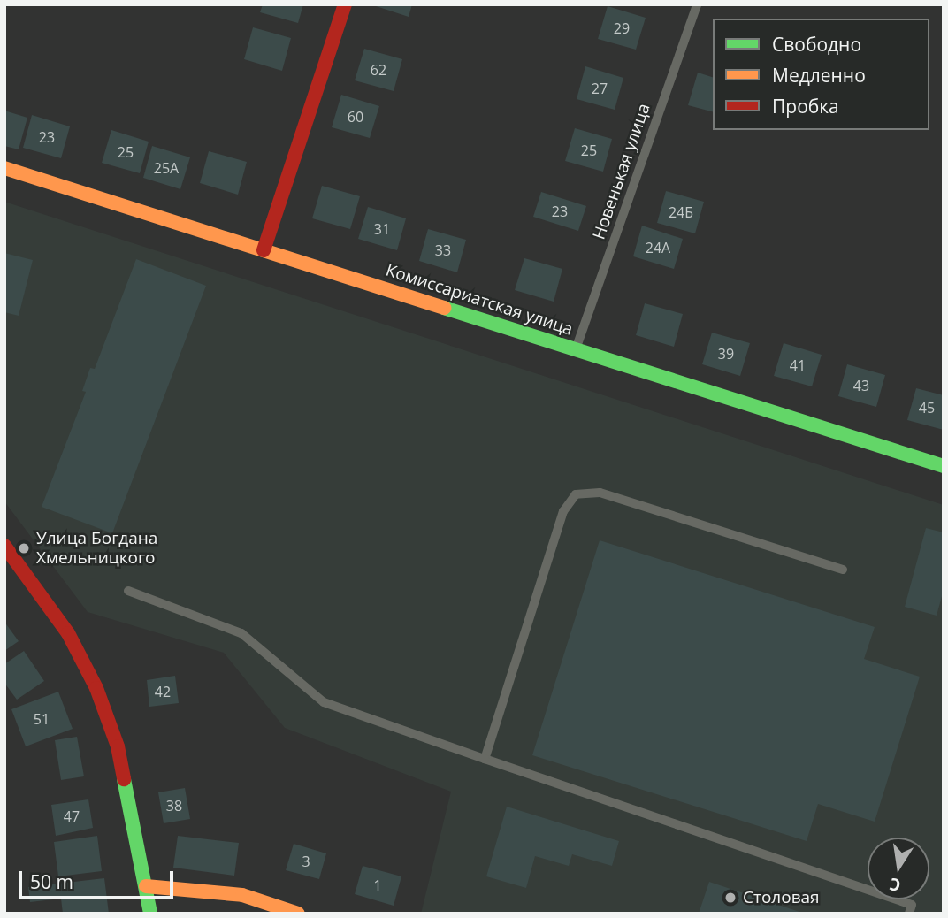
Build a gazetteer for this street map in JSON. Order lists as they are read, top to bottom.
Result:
{
  "streets": {
    "street": ["Комиссариатская улица"],
    "lane": ["Новенькая улица"]
  },
  "crossings": [
    ["Новенькая улица", "Комиссариатская улица"]
  ],
  "places": ["Улица Богдана Хмельницкого", "Столовая"],
  "house_numbers": [
    "29",
    "62",
    "27",
    "60",
    "23",
    "25",
    "25",
    "25А",
    "23",
    "24Б",
    "31",
    "24А",
    "33",
    "39",
    "41",
    "43",
    "45",
    "42",
    "51",
    "38",
    "47",
    "3",
    "1"
  ],
  "legend": ["Свободно", "Медленно", "Пробка"],
  "scale_bar": "50 m",
  "north": "bottom"
}
